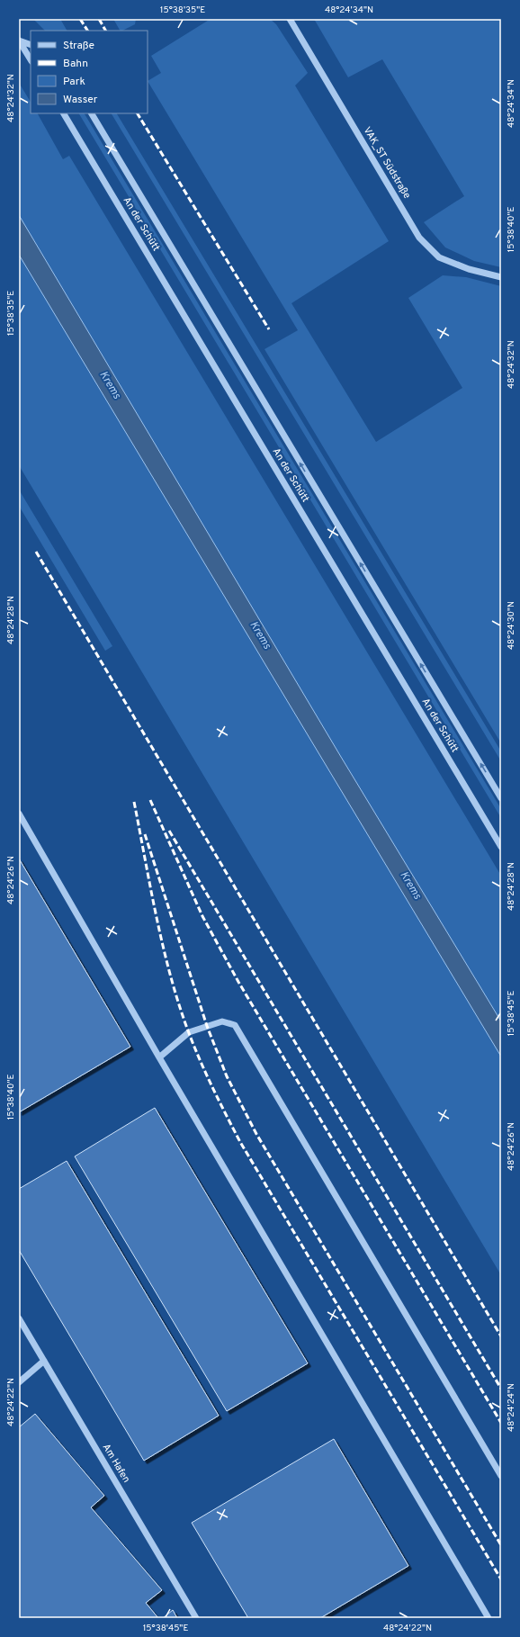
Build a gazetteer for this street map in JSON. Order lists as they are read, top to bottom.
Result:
{
  "streets": {
    "street": ["VAK_ST Südstraße", "An der Schütt", "Am Hafen"]
  },
  "water": ["Krems"],
  "legend": [
    "Straße",
    "Bahn",
    "Park",
    "Wasser"
  ],
  "coordinates": [
    "15°38'35\"E",
    "48°24'34\"N",
    "48°24'32\"N",
    "15°38'40\"E",
    "48°24'28\"N",
    "48°24'30\"N",
    "48°24'26\"N",
    "15°38'45\"E",
    "48°24'22\"N",
    "48°24'24\"N"
  ]
}
